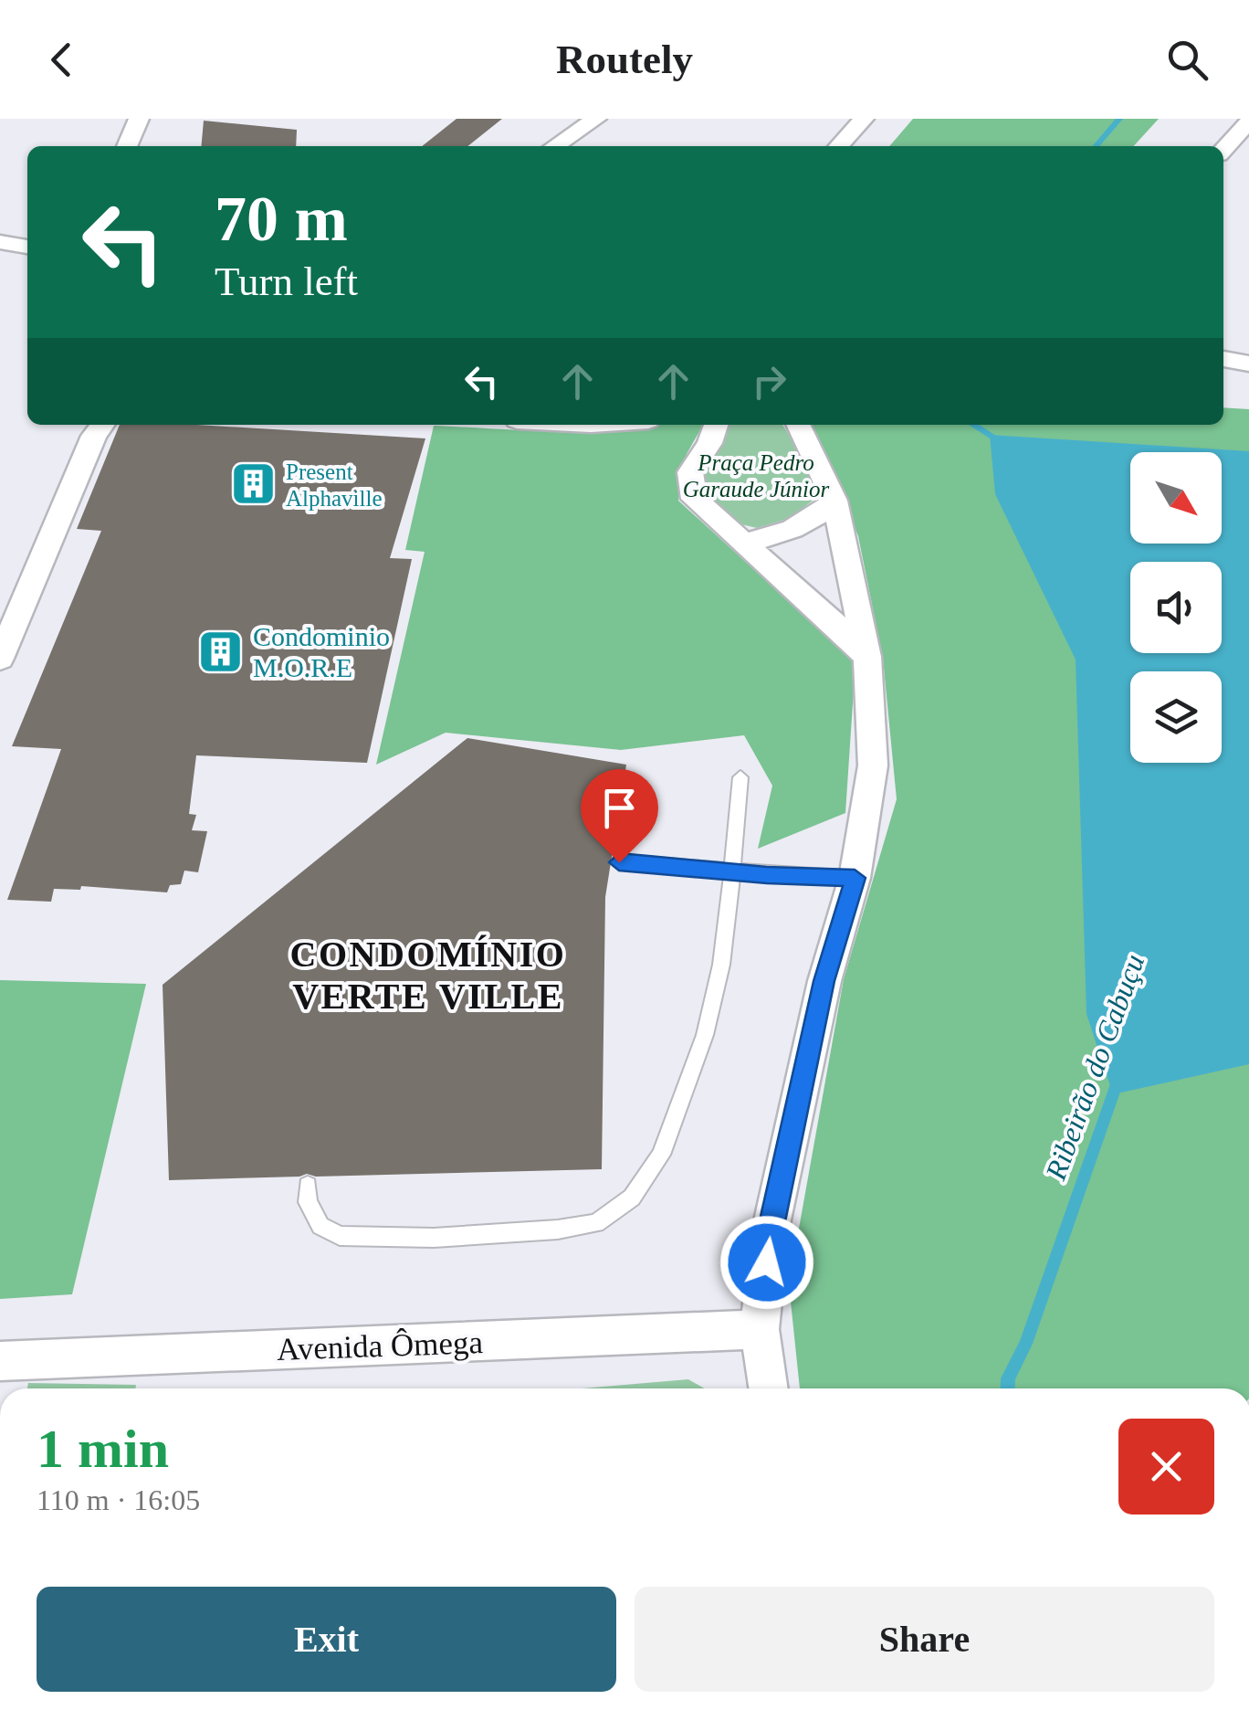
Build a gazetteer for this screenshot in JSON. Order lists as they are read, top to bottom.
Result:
{
  "streets": {
    "street": ["Avenida Ômega"]
  },
  "districts": ["CONDOMÍNIO VERTE VILLE"],
  "water": ["Ribeirão do Cabuçu"],
  "parks": ["Praça Pedro Garaude Júnior"],
  "places": {
    "building": ["Present Alphaville", "Condominio M.O.R.E"]
  },
  "north": "bottom right",
  "page": {
    "header": "Routely",
    "turn": ["70 m", "Turn left"],
    "heading": ["1 min", "110 m · 16:05"],
    "buttons": ["Exit", "Share"]
  }
}
